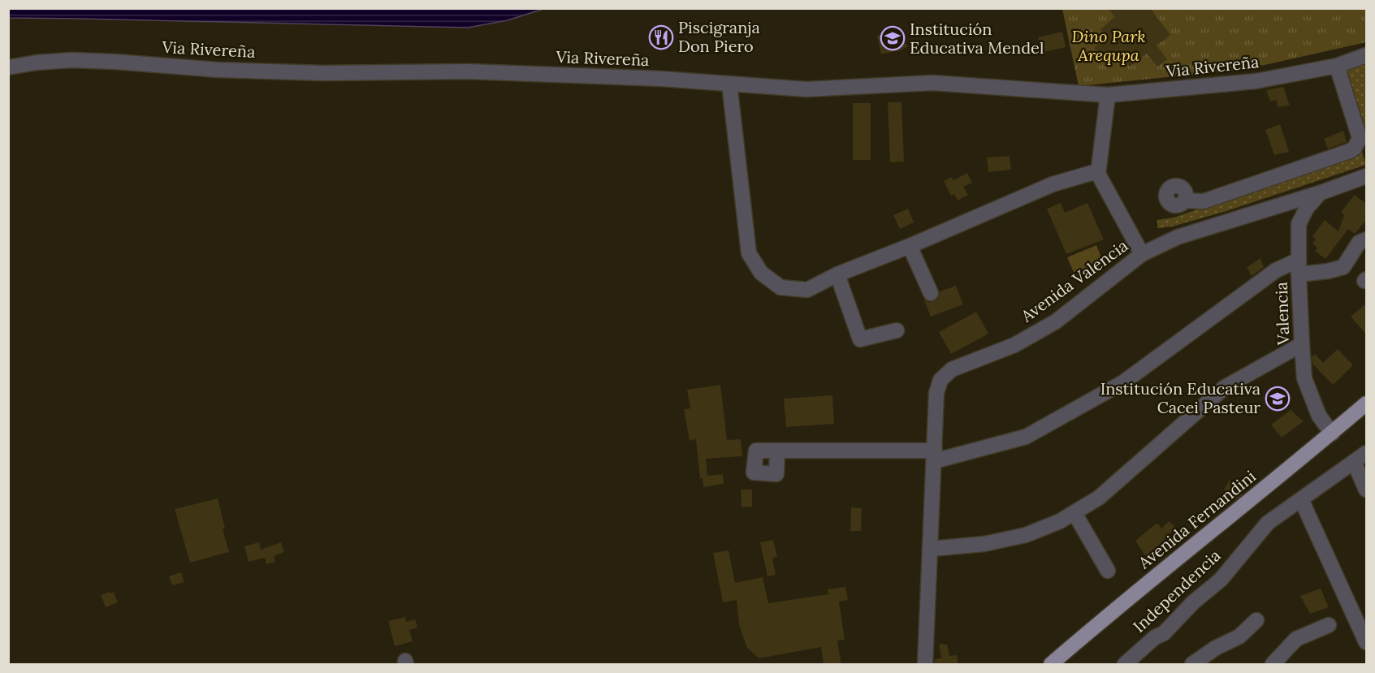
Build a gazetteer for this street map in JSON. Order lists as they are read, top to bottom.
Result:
{
  "streets": {
    "main road": ["Avenida Fernandini"],
    "street": [
      "Via Rivereña",
      "Avenida Valencia",
      "Valencia",
      "Independencia"
    ]
  },
  "crossings": [
    ["Avenida Valencia", "Valencia"],
    ["Valencia", "Avenida Fernandini"]
  ],
  "parks": ["Dino Park Arequpa"],
  "places": {
    "restaurant": ["Piscigranja Don Piero"],
    "school or university": ["Institución Educativa Mendel", "Institución Educativa Cacei Pasteur"]
  }
}
